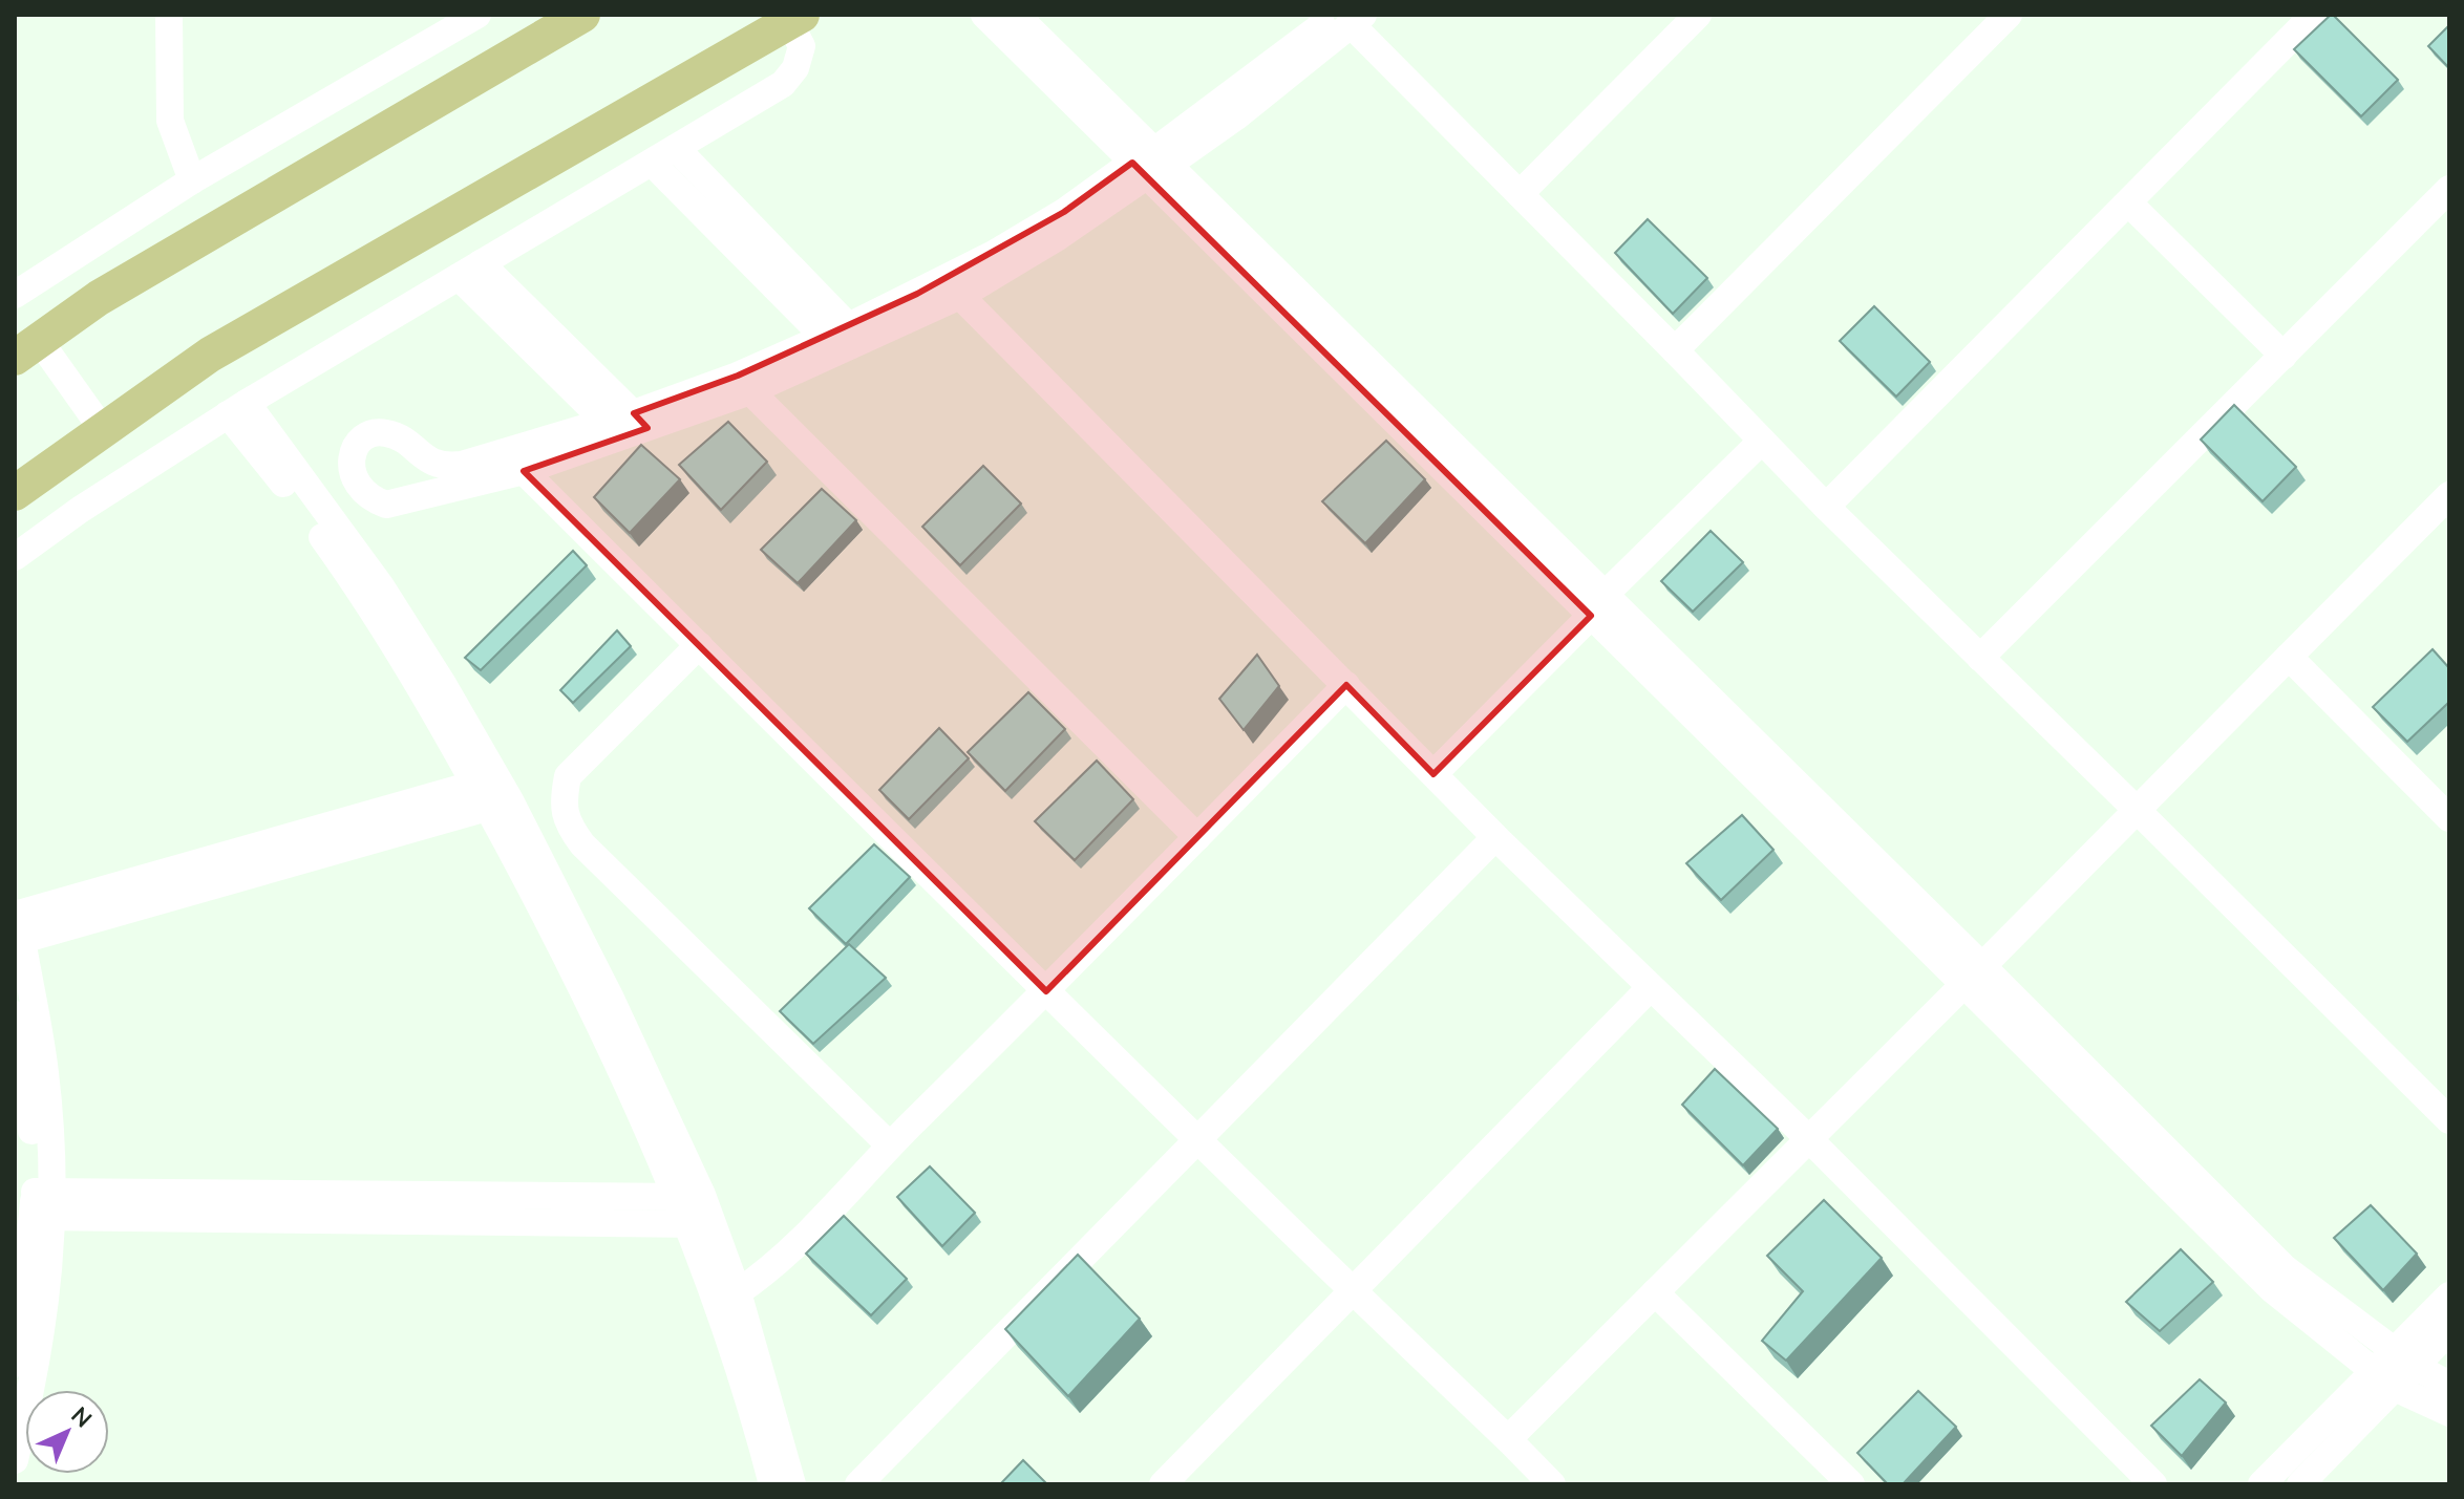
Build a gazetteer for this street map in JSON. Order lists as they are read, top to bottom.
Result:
{
  "north": "top right"
}
